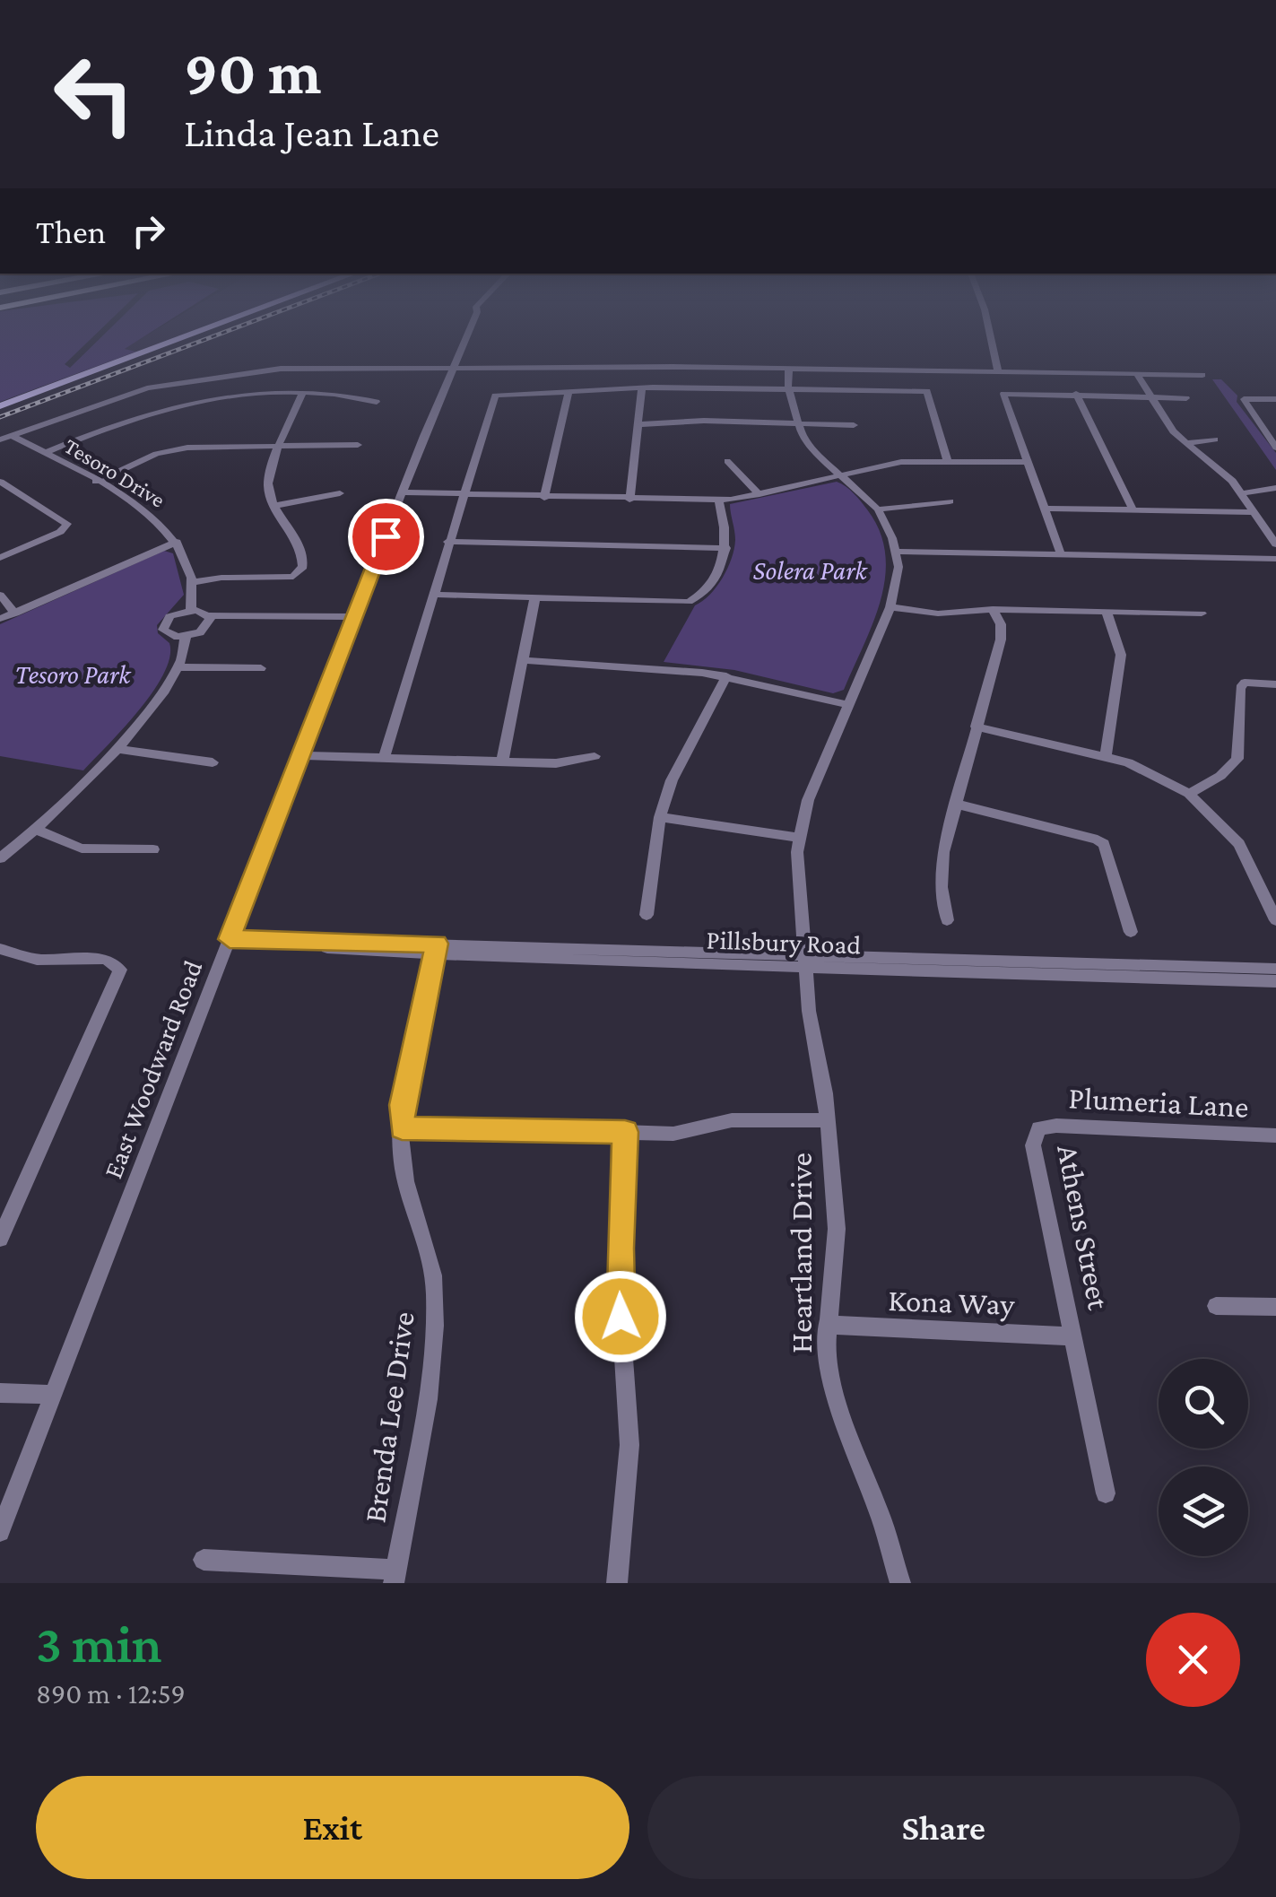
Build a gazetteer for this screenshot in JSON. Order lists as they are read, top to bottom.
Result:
{
  "streets": {
    "street": [
      "Tesoro Drive",
      "Pillsbury Road",
      "East Woodward Road",
      "Plumeria Lane",
      "Athens Street",
      "Heartland Drive",
      "Kona Way",
      "Brenda Lee Drive"
    ]
  },
  "crossings": [
    ["Pillsbury Road", "East Woodward Road"],
    ["Pillsbury Road", "Heartland Drive"],
    ["Pillsbury Road", "Brenda Lee Drive"],
    ["Plumeria Lane", "Athens Street"],
    ["Athens Street", "Kona Way"],
    ["Heartland Drive", "Kona Way"]
  ],
  "parks": ["Solera Park", "Tesoro Park"],
  "page": {
    "turn": ["90 m", "Linda Jean Lane"],
    "then": "Then",
    "heading": ["3 min", "890 m · 12:59"],
    "buttons": ["Exit", "Share"]
  }
}
